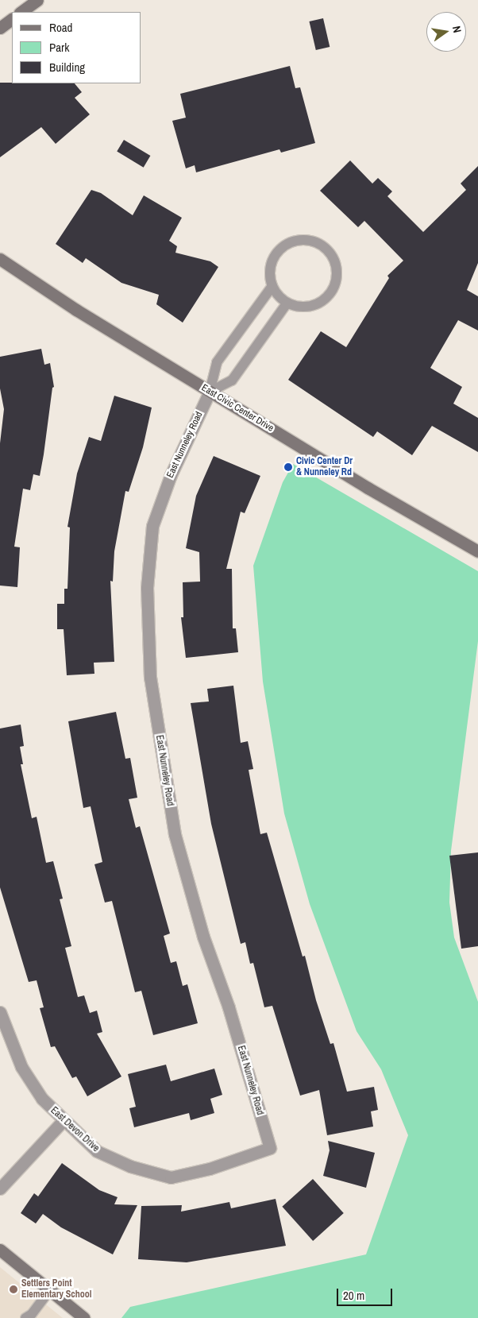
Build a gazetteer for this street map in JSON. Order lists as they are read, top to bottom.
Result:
{
  "streets": {
    "street": ["East Civic Center Drive", "East Nunneley Road", "East Devon Drive"]
  },
  "crossings": [
    ["East Civic Center Drive", "East Nunneley Road"],
    ["East Nunneley Road", "East Devon Drive"]
  ],
  "places": ["Civic Center Dr & Nunneley Rd", "Settlers Point Elementary School"],
  "legend": ["Road", "Park", "Building"],
  "scale_bar": "20 m",
  "north": "right"
}
